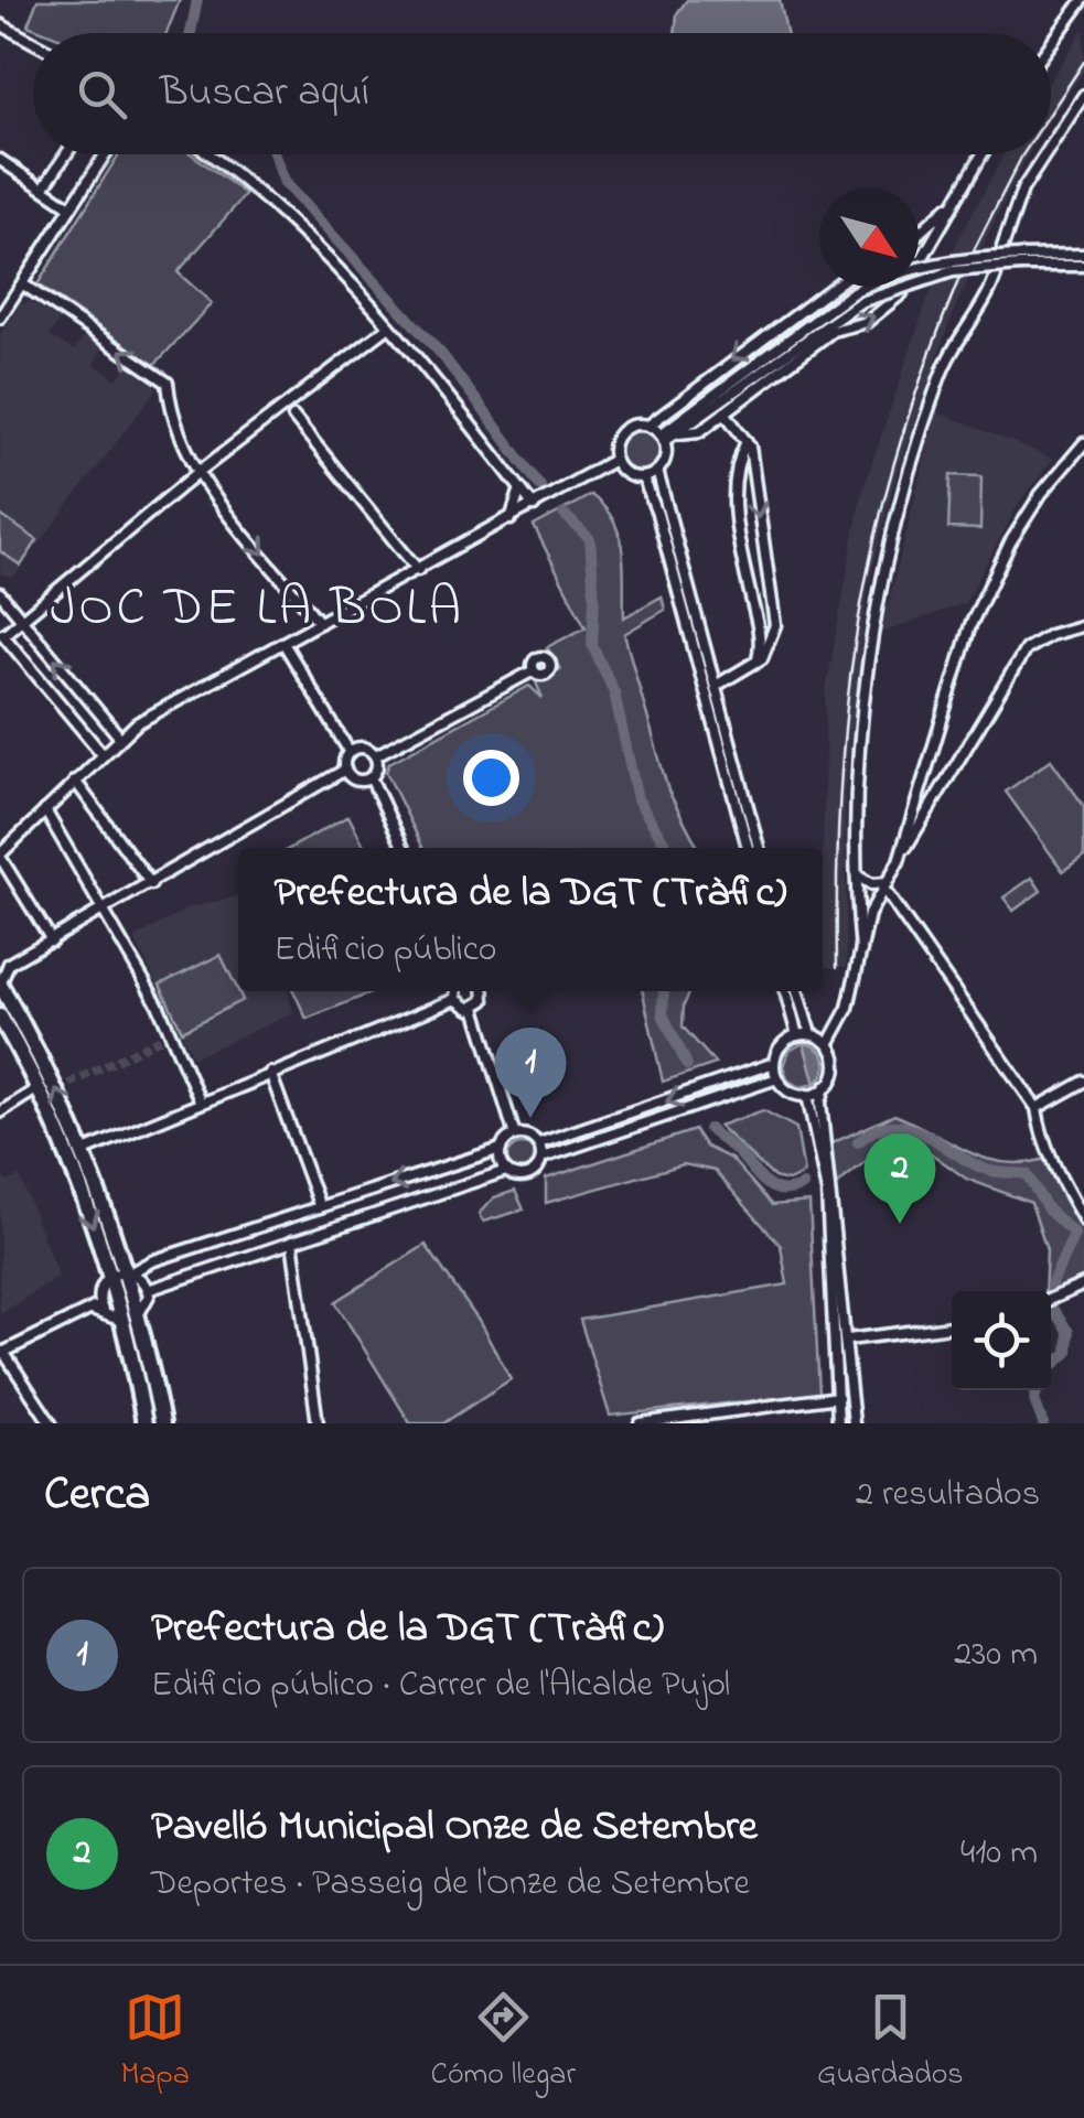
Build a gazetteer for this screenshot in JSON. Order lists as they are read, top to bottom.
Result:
{
  "districts": ["JOC DE LA BOLA"],
  "north": "bottom right",
  "page": {
    "search": "Buscar aquí",
    "popup": ["Prefectura de la DGT (Tràfic)", "Edificio público"],
    "pins": ["1", "2"],
    "heading": ["Cerca", "2 resultados"],
    "list": [
      {
        "mark": "1",
        "name": "Prefectura de la DGT (Tràfic)",
        "note": "Edificio público · Carrer de l'Alcalde Pujol",
        "value": "230 m"
      },
      {
        "mark": "2",
        "name": "Pavelló Municipal Onze de Setembre",
        "note": "Deportes · Passeig de l'Onze de Setembre",
        "value": "410 m"
      }
    ],
    "nav": ["Mapa", "Cómo llegar", "Guardados"]
  }
}
